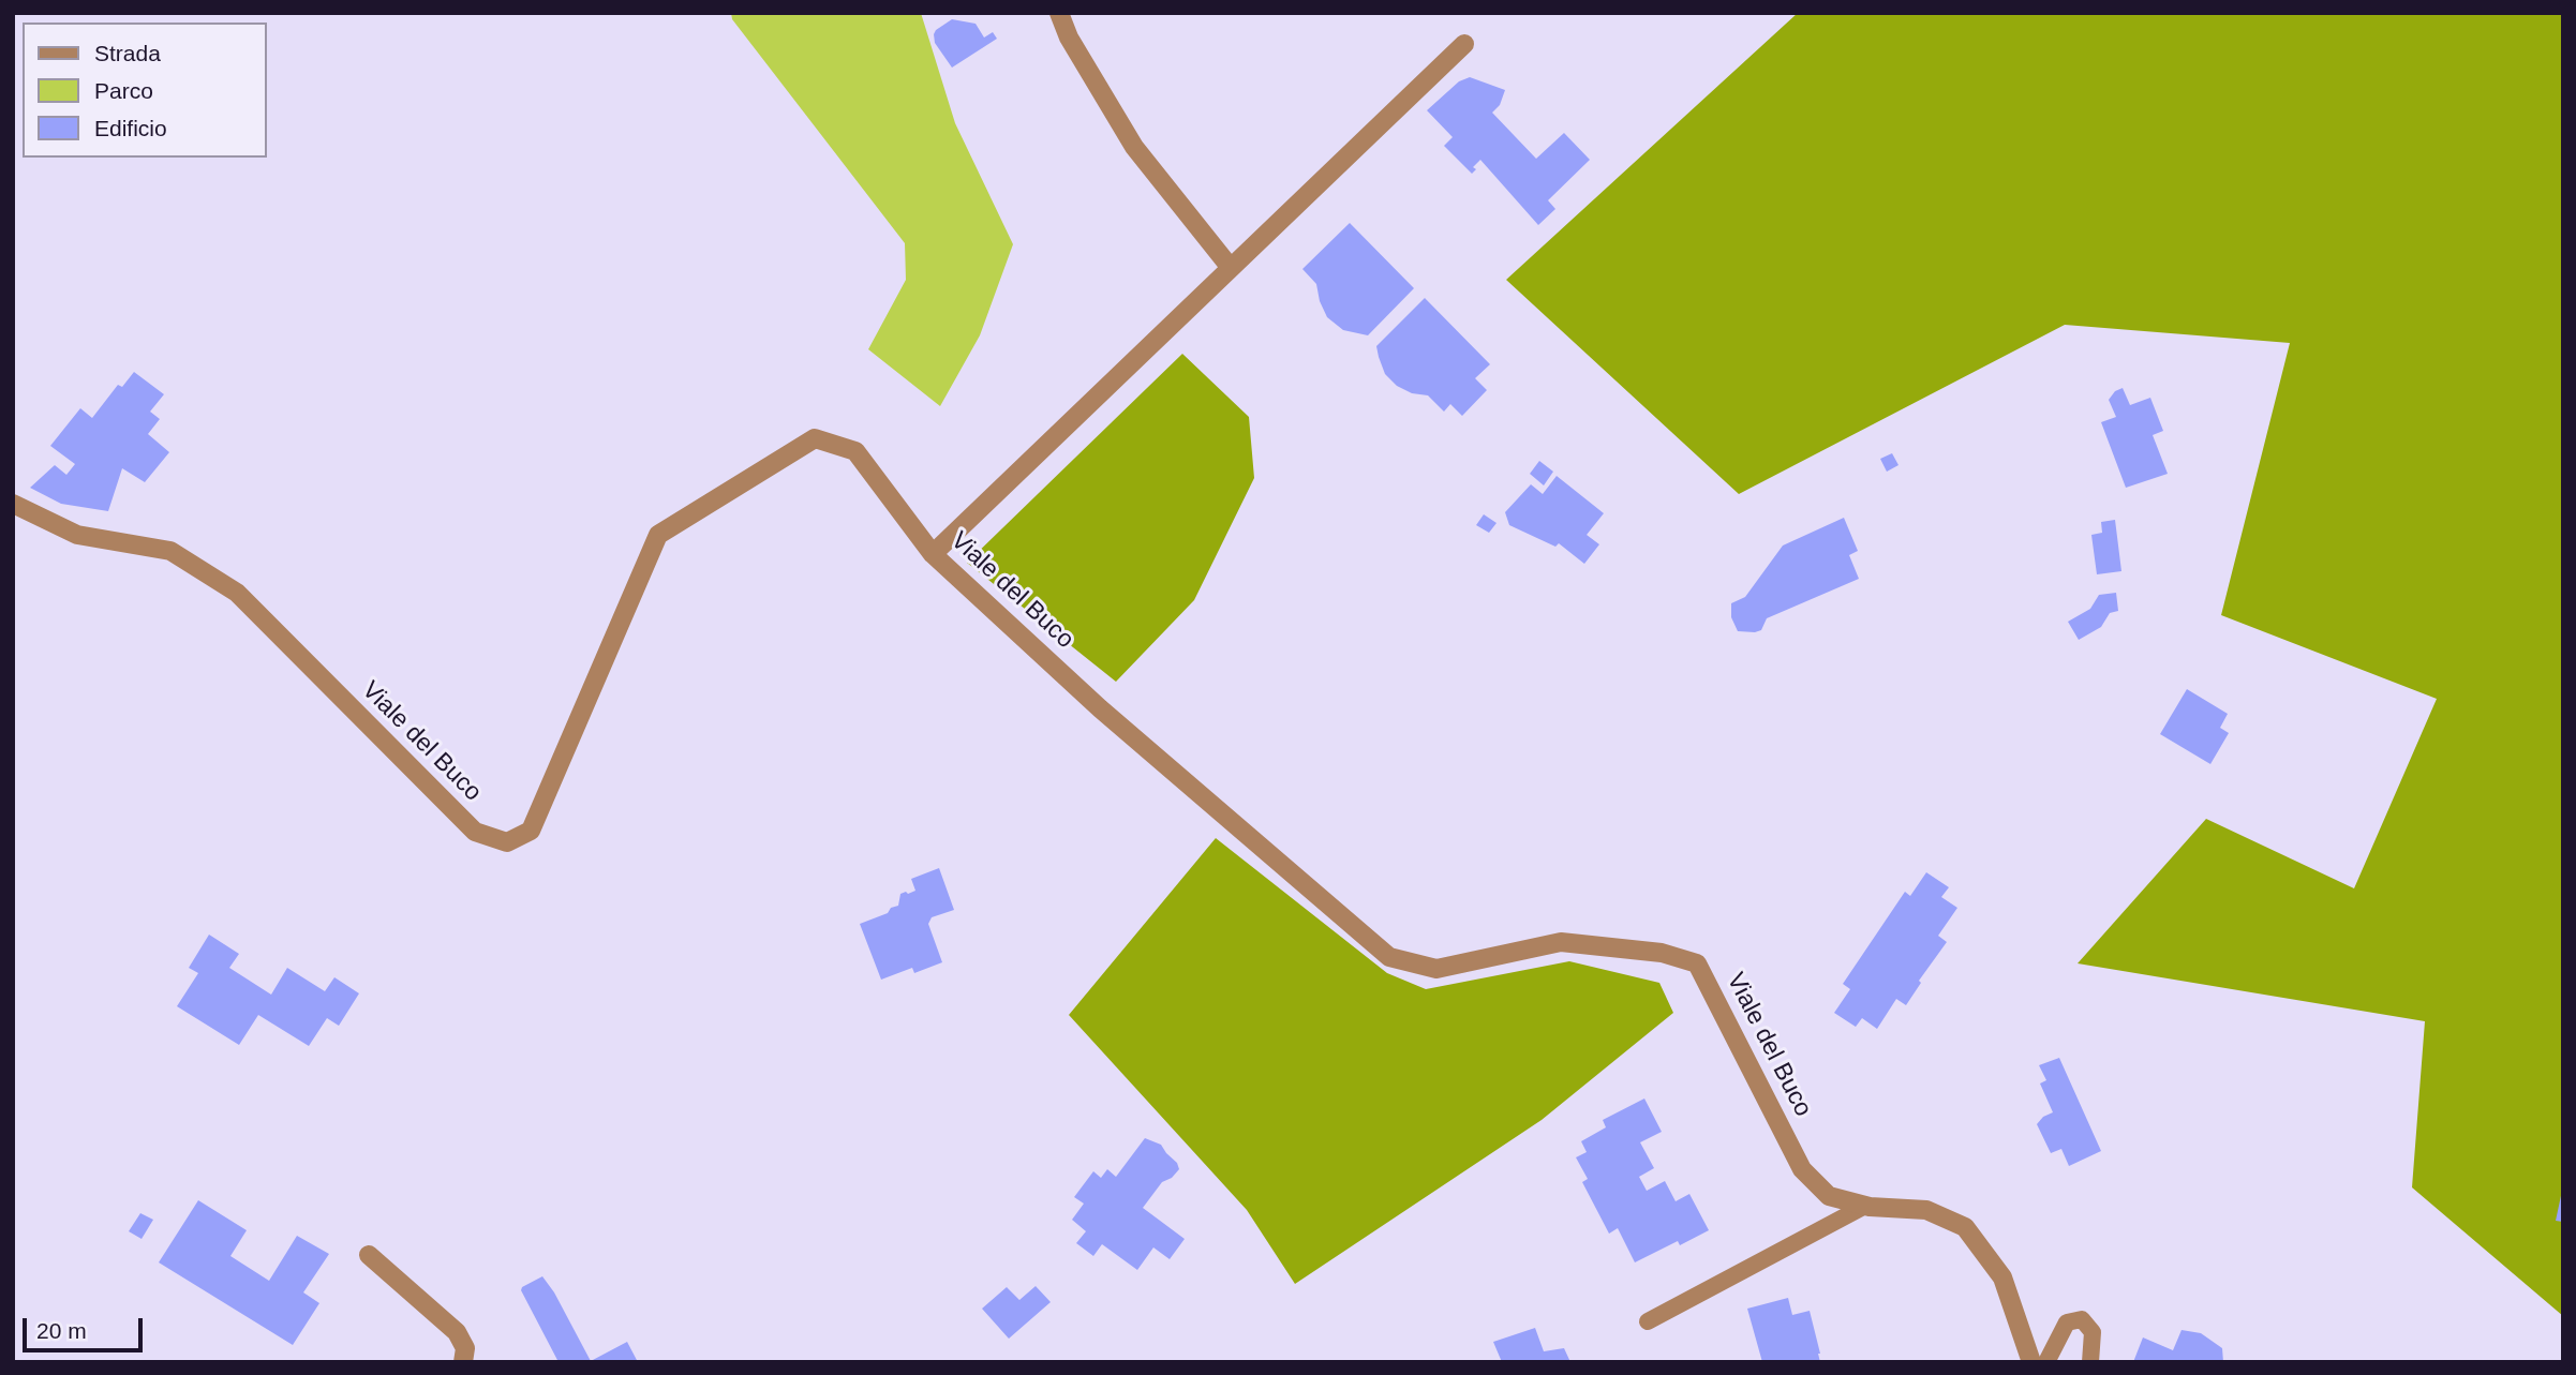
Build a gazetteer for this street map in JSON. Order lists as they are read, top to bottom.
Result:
{
  "streets": {
    "street": ["Viale del Buco"]
  },
  "legend": ["Strada", "Parco", "Edificio"],
  "scale_bar": "20 m"
}
